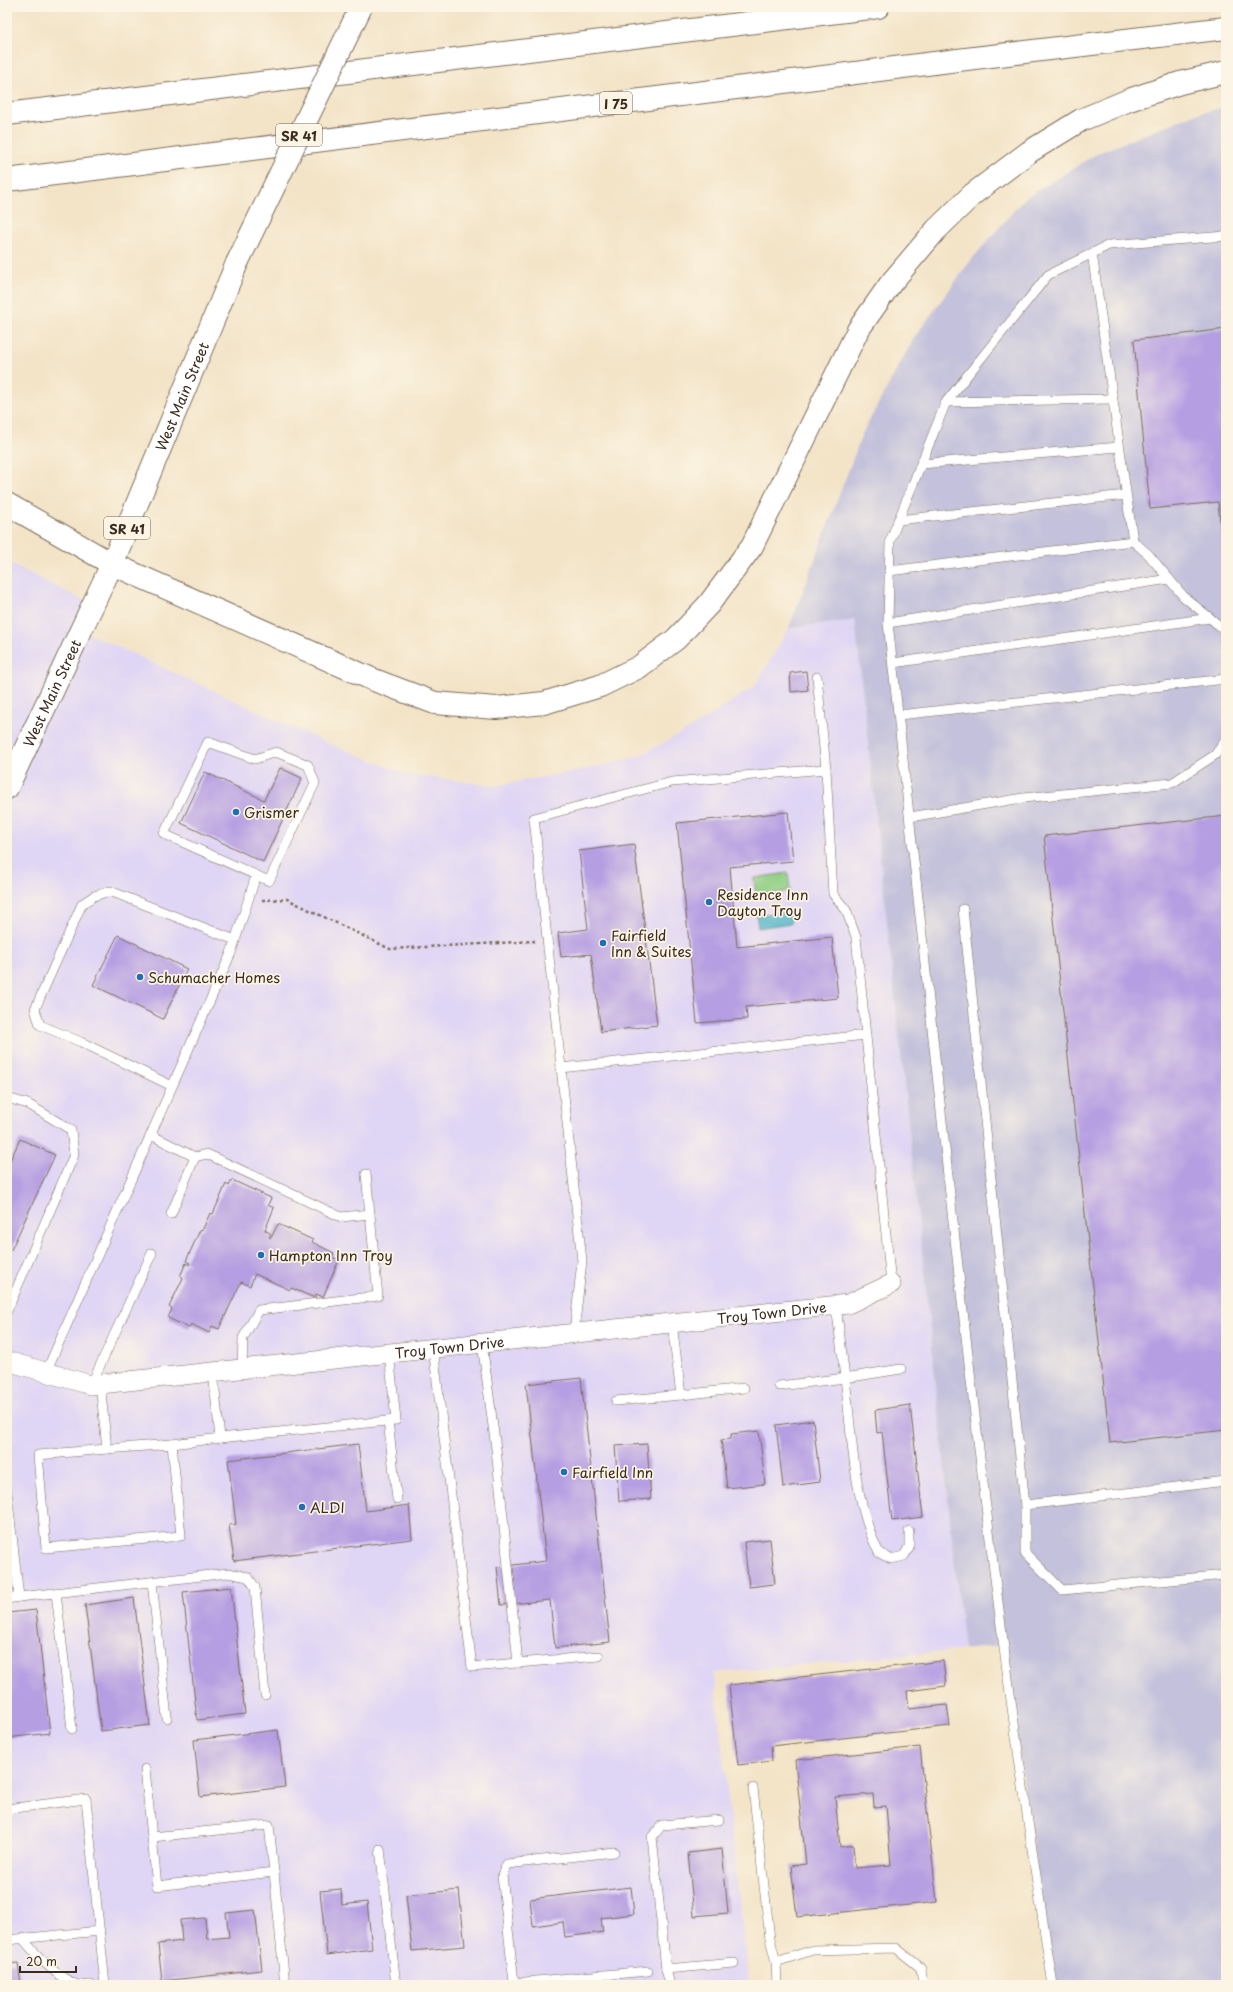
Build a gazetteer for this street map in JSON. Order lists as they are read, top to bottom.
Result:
{
  "streets": {
    "main road": ["I 75", "SR 41", "West Main Street"],
    "street": ["Troy Town Drive"]
  },
  "places": [
    "Grismer",
    "Residence Inn Dayton Troy",
    "Fairfield Inn & Suites",
    "Schumacher Homes",
    "Hampton Inn Troy",
    "Fairfield Inn",
    "ALDI"
  ],
  "scale_bar": "20 m"
}
